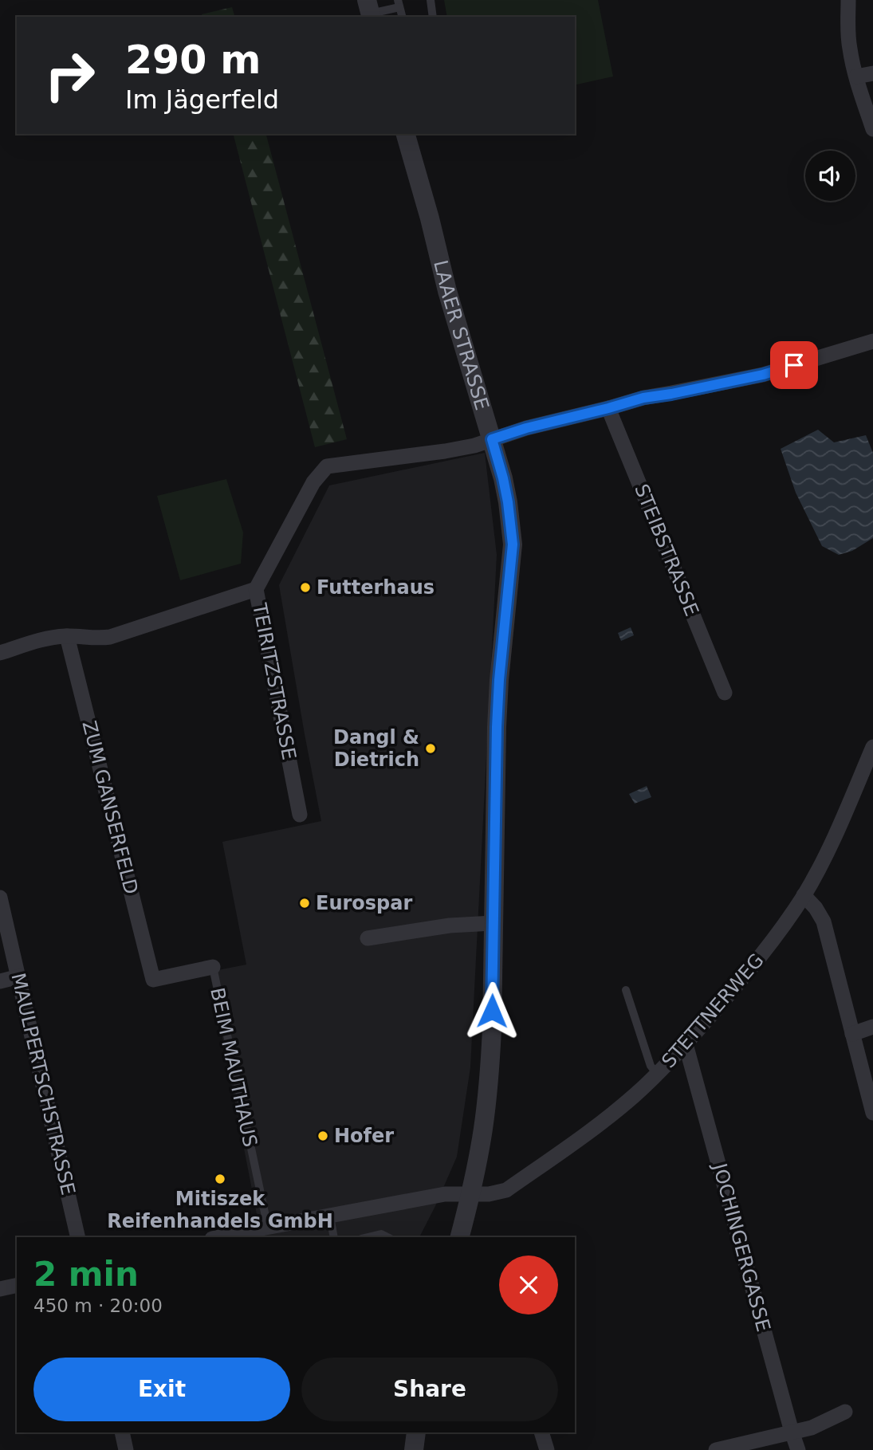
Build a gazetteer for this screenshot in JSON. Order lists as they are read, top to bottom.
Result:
{
  "streets": {
    "street": [
      "LAAER STRASSE",
      "STEIBSTRASSE",
      "TEIRITZSTRASSE",
      "ZUM GANSERFELD",
      "STETTNERWEG",
      "BEIM MAUTHAUS",
      "MAULPERTSCHSTRASSE",
      "JOCHINGERGASSE"
    ]
  },
  "crossings": [
    ["LAAER STRASSE", "TEIRITZSTRASSE"],
    ["LAAER STRASSE", "STETTNERWEG"],
    ["ZUM GANSERFELD", "BEIM MAUTHAUS"],
    ["STETTNERWEG", "BEIM MAUTHAUS"],
    ["STETTNERWEG", "JOCHINGERGASSE"]
  ],
  "places": [
    "Futterhaus",
    "Dangl & Dietrich",
    "Eurospar",
    "Hofer",
    "Mitiszek Reifenhandels GmbH"
  ],
  "page": {
    "turn": ["290 m", "Im Jägerfeld"],
    "heading": ["2 min", "450 m · 20:00"],
    "buttons": ["Exit", "Share"]
  }
}
